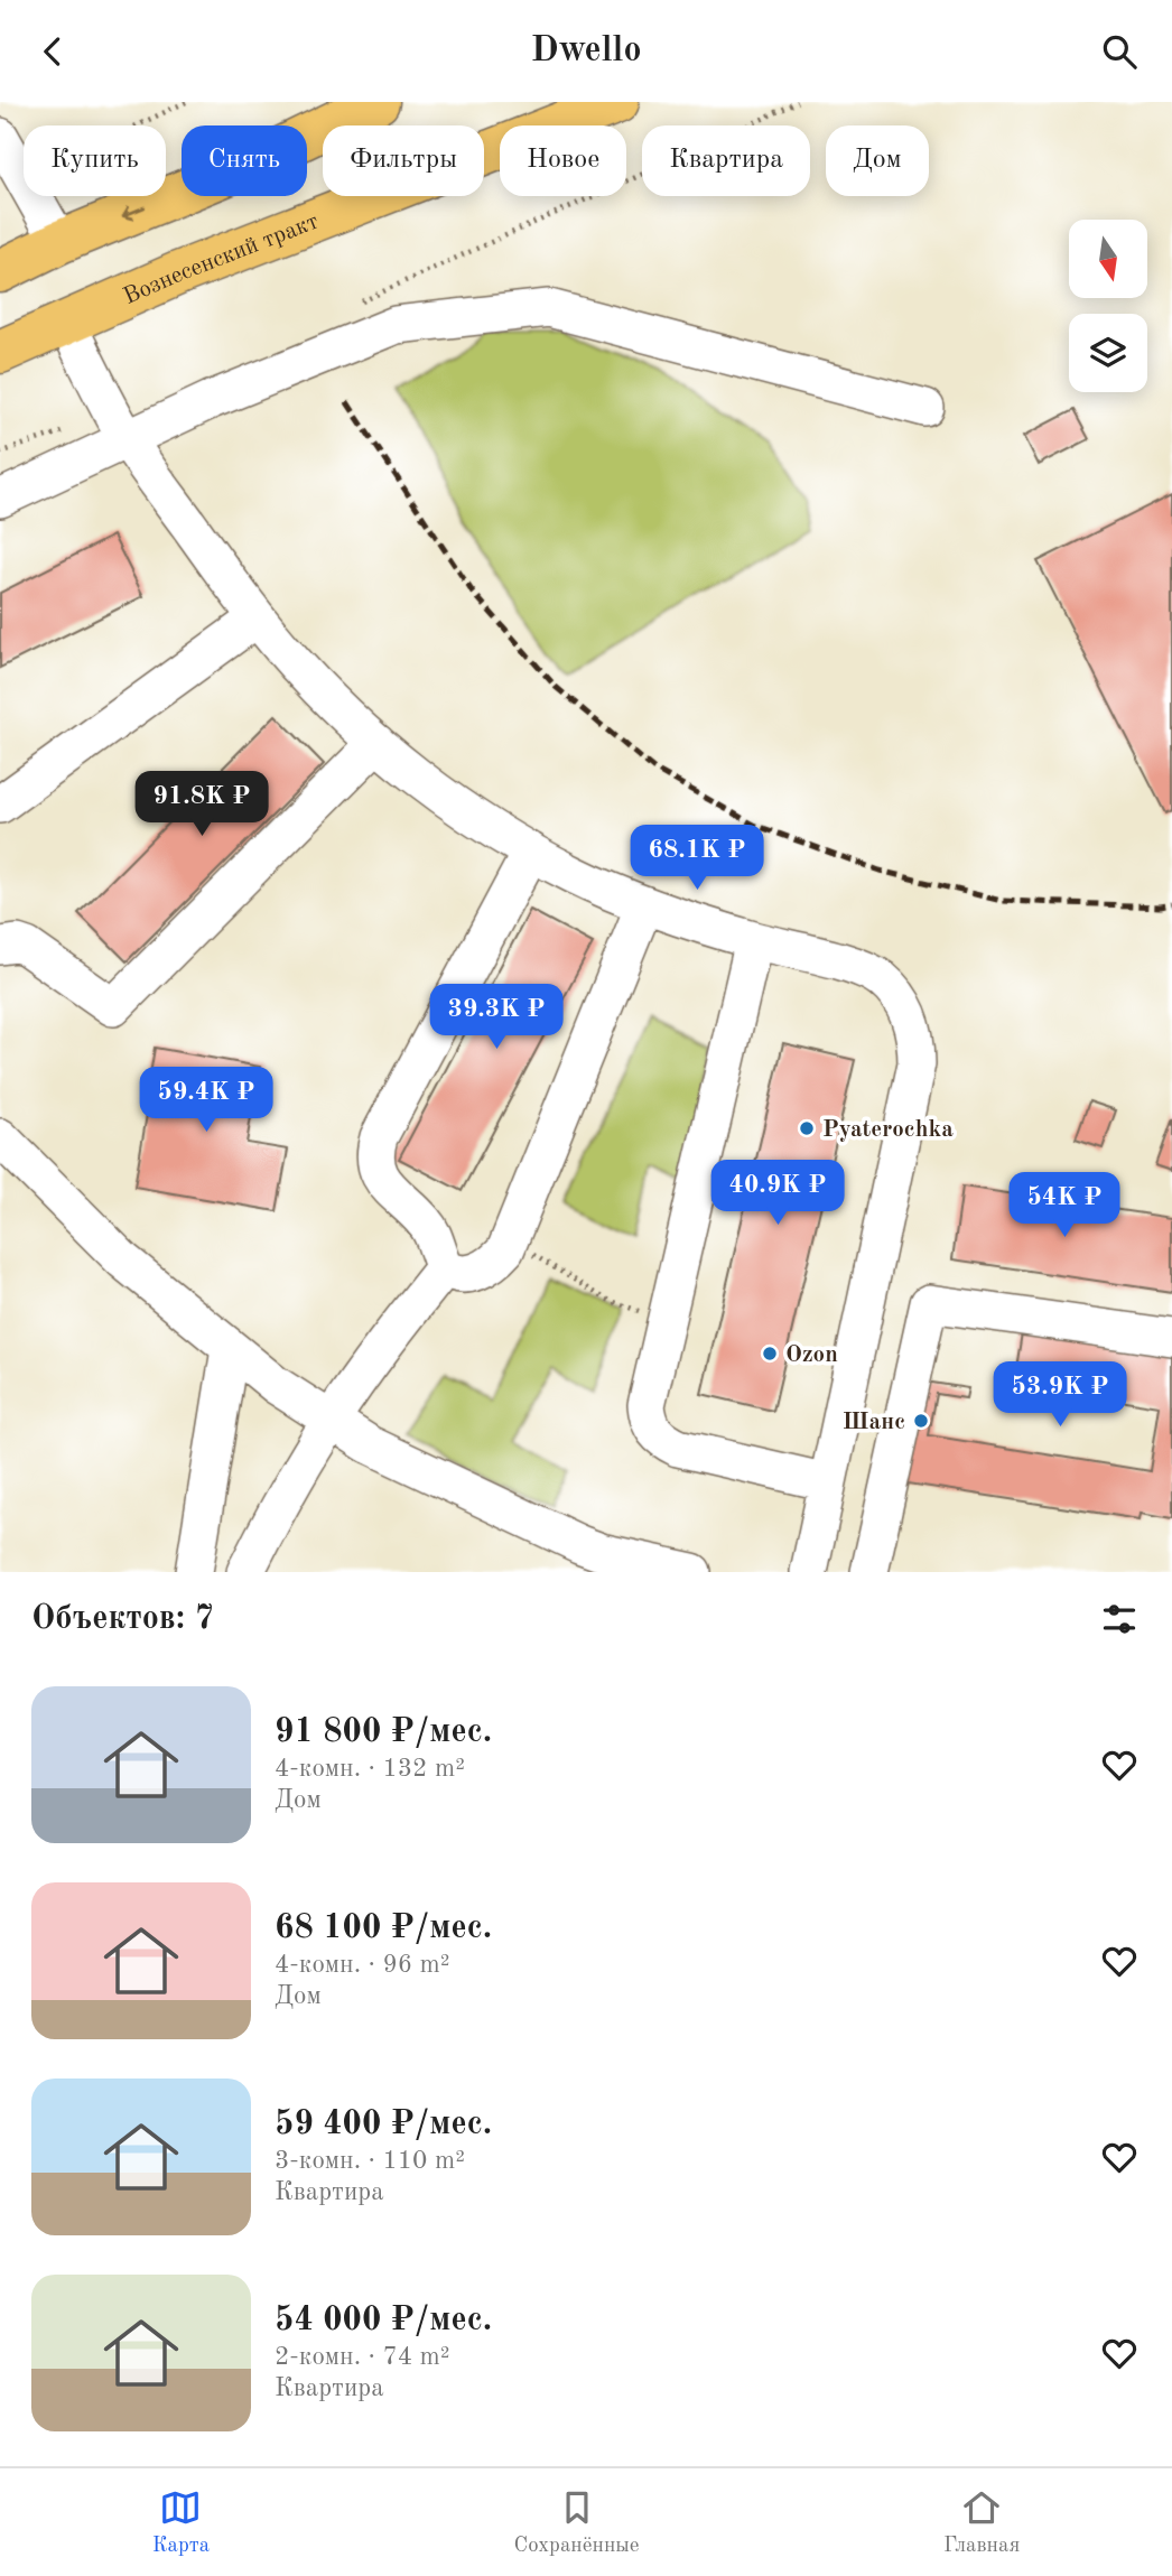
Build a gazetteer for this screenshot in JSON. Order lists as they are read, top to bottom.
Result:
{
  "streets": {
    "main road": ["Вознесенский тракт"]
  },
  "places": ["Pyaterochka", "Ozon", "Шанс"],
  "north": "bottom",
  "page": {
    "header": "Dwello",
    "chip": [
      "Купить",
      "Снять",
      "Фильтры",
      "Новое",
      "Квартира",
      "Дом"
    ],
    "price": [
      "91.8K ₽",
      "68.1K ₽",
      "39.3K ₽",
      "59.4K ₽",
      "40.9K ₽",
      "54K ₽",
      "53.9K ₽"
    ],
    "heading": "Объектов: 7",
    "list": [
      {
        "name": "91 800 ₽/мес.",
        "note": "4-комн. · 132 m² · Дом"
      },
      {
        "name": "68 100 ₽/мес.",
        "note": "4-комн. · 96 m² · Дом"
      },
      {
        "name": "59 400 ₽/мес.",
        "note": "3-комн. · 110 m² · Квартира"
      },
      {
        "name": "54 000 ₽/мес.",
        "note": "2-комн. · 74 m² · Квартира"
      }
    ],
    "tabs": ["Карта", "Сохранённые", "Главная"]
  }
}
